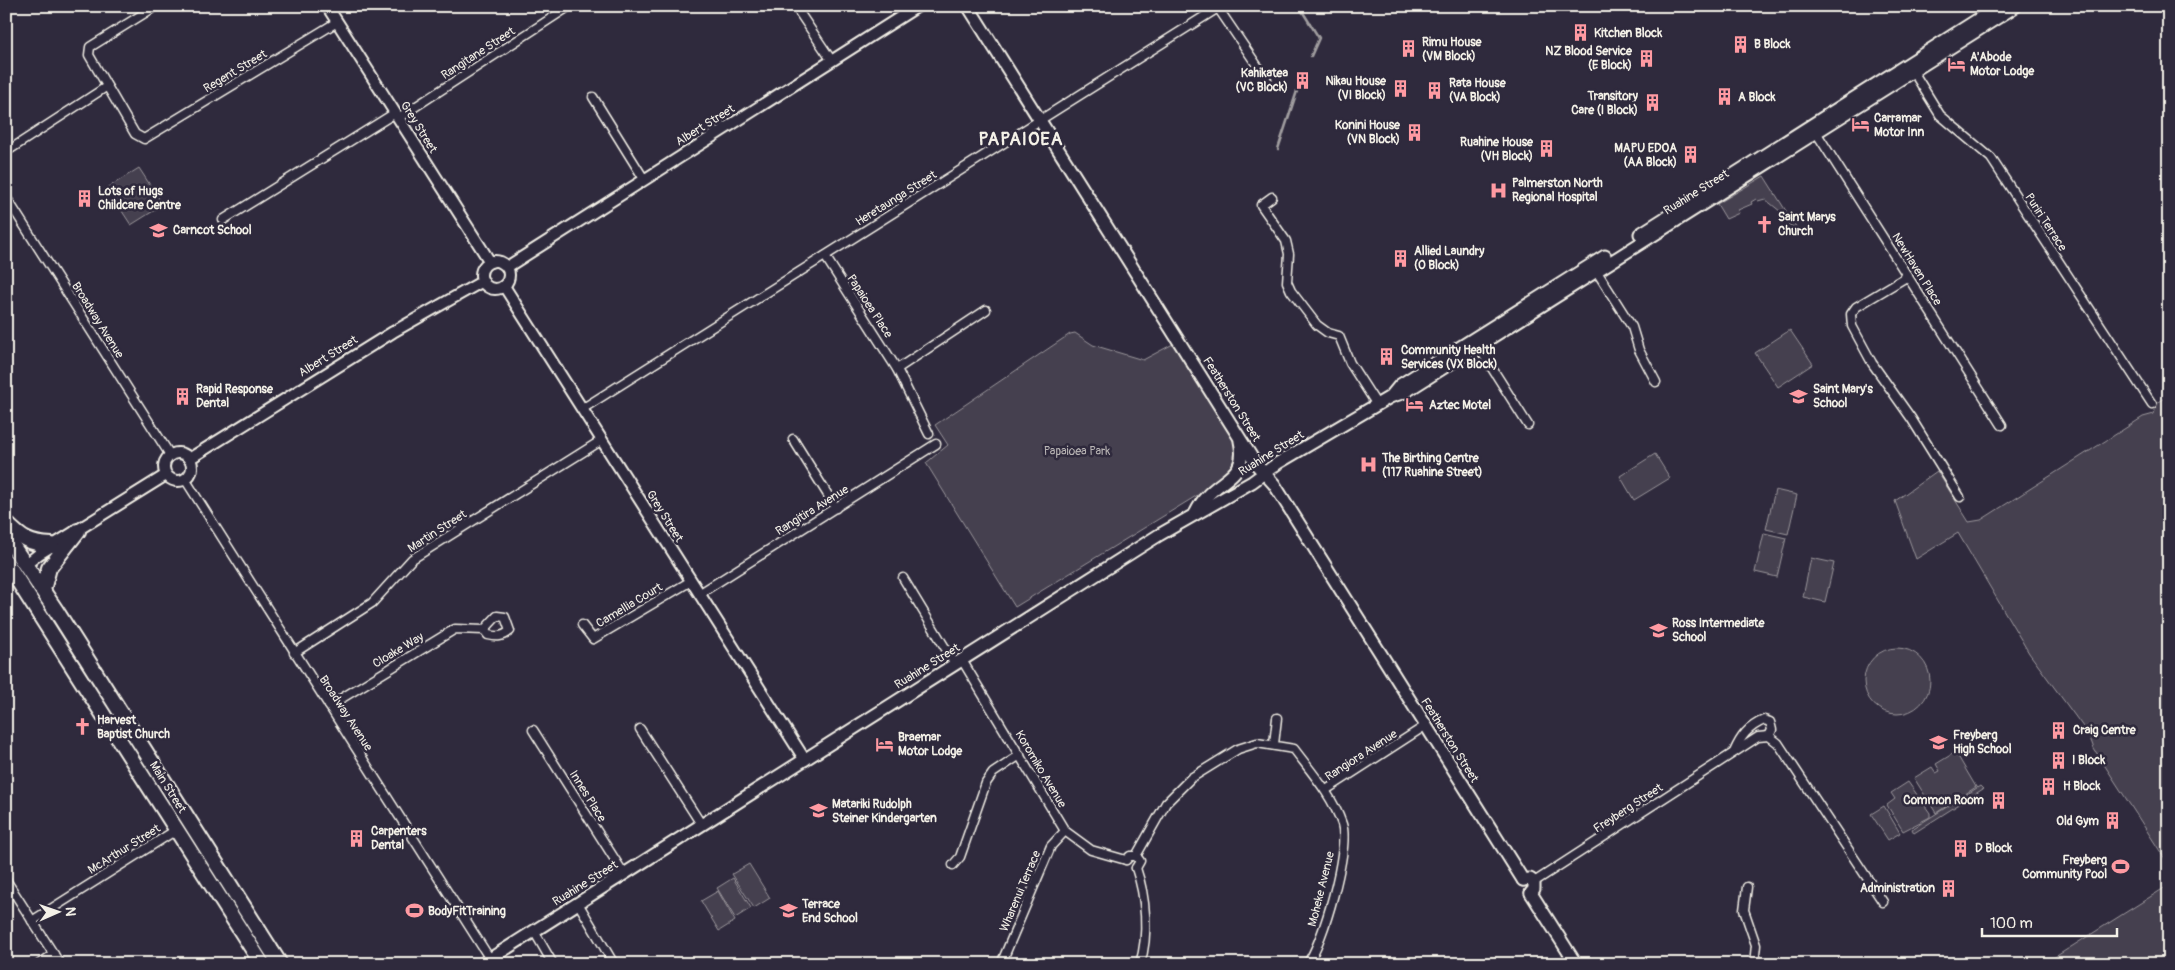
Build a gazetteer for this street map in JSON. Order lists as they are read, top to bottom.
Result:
{
  "streets": {
    "highway": ["Main Street"],
    "main road": ["Ruahine Street", "Featherston Street"],
    "street": [
      "Rangitane Street",
      "Regent Street",
      "Albert Street",
      "Grey Street",
      "Heretaunga Street",
      "Puriri Terrace",
      "NewHaven Place",
      "Papaioea Place",
      "Broadway Avenue",
      "Rangitira Avenue",
      "Martin Street",
      "Camellia Court",
      "Cloake Way",
      "Rangiora Avenue",
      "Koromiko Avenue",
      "Innes Place",
      "Freyberg Street",
      "McArthur Street",
      "Moheke Avenue",
      "Wharenui Terrace"
    ]
  },
  "crossings": [
    ["Rangitane Street", "Grey Street"],
    ["Regent Street", "Grey Street"],
    ["Albert Street", "Grey Street"],
    ["Albert Street", "Broadway Avenue"],
    ["Grey Street", "Ruahine Street"],
    ["Grey Street", "Heretaunga Street"],
    ["Grey Street", "Rangitira Avenue"],
    ["Grey Street", "Martin Street"],
    ["Grey Street", "Camellia Court"],
    ["Ruahine Street", "Puriri Terrace"],
    ["Ruahine Street", "NewHaven Place"],
    ["Ruahine Street", "Broadway Avenue"],
    ["Ruahine Street", "Featherston Street"],
    ["Ruahine Street", "Koromiko Avenue"],
    ["Ruahine Street", "Innes Place"],
    ["Heretaunga Street", "Papaioea Place"],
    ["Heretaunga Street", "Featherston Street"],
    ["Broadway Avenue", "Martin Street"],
    ["Broadway Avenue", "Cloake Way"],
    ["Featherston Street", "Rangiora Avenue"],
    ["Featherston Street", "Freyberg Street"],
    ["Rangiora Avenue", "Koromiko Avenue"],
    ["Rangiora Avenue", "Moheke Avenue"],
    ["Koromiko Avenue", "Wharenui Terrace"],
    ["Main Street", "McArthur Street"]
  ],
  "districts": ["PAPAIOEA"],
  "parks": ["Papaioea Park"],
  "places": {
    "building": [
      "Kitchen Block",
      "B Block",
      "Rimu House (VM Block)",
      "NZ Blood Service (E Block)",
      "Kahikatea (VC Block)",
      "Nikau House (VI Block)",
      "Rata House (VA Block)",
      "A Block",
      "Transitory Care (I Block)",
      "Konini House (VN Block)",
      "Ruahine House (VH Block)",
      "MAPU EDOA (AA Block)",
      "Lots of Hugs Childcare Centre",
      "Allied Laundry (O Block)",
      "Community Health Services (VX Block)",
      "Rapid Response Dental",
      "Craig Centre",
      "I Block",
      "H Block",
      "Common Room",
      "Old Gym",
      "Carpenters Dental",
      "D Block",
      "Administration"
    ],
    "hotel": [
      "A'Abode Motor Lodge",
      "Carramar Motor Inn",
      "Aztec Motel",
      "Braemar Motor Lodge"
    ],
    "hospital": ["Palmerston North Regional Hospital", "The Birthing Centre (117 Ruahine Street)"],
    "church": ["Saint Marys Church", "Harvest Baptist Church"],
    "school or university": [
      "Carncot School",
      "Saint Mary's School",
      "Ross Intermediate School",
      "Freyberg High School",
      "Matariki Rudolph Steiner Kindergarten",
      "Terrace End School"
    ],
    "sports": ["Freyberg Community Pool", "BodyFitTraining"]
  },
  "scale_bar": "100 m",
  "north": "right"
}
